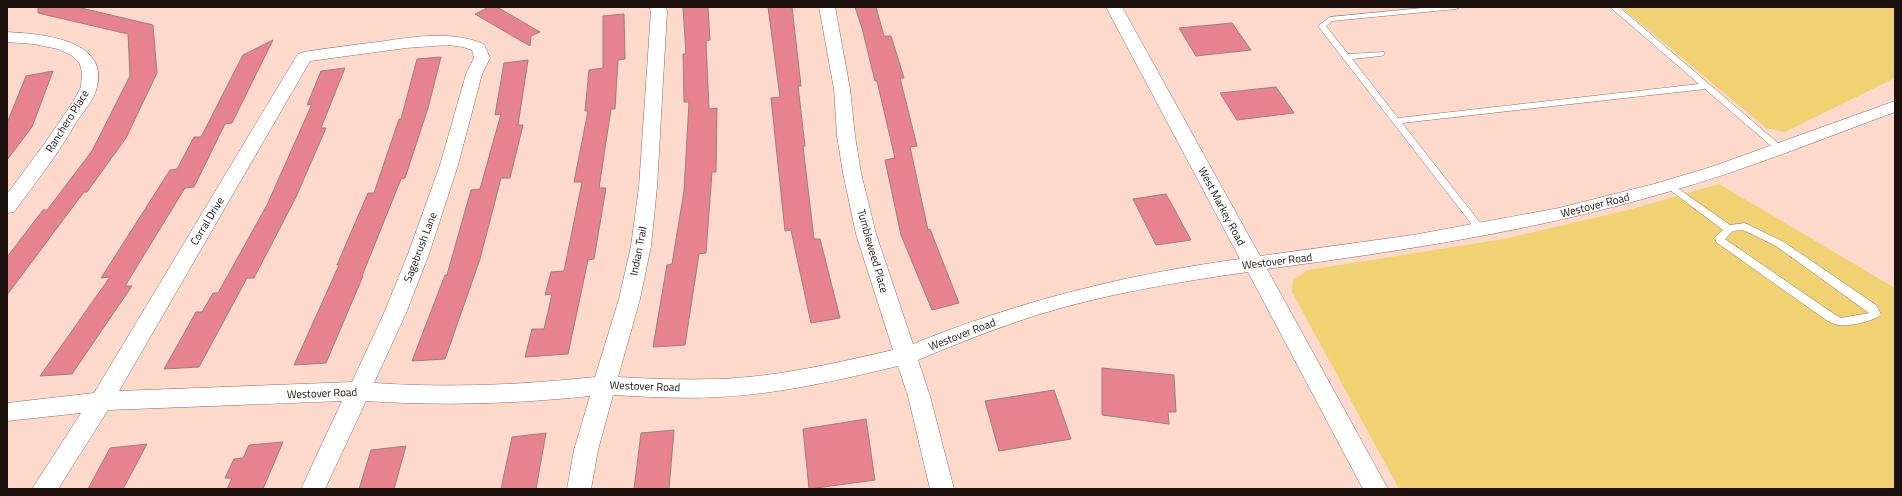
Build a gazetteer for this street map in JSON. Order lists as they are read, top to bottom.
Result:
{
  "streets": {
    "street": [
      "Ranchero Place",
      "Westover Road",
      "West Markey Road",
      "Corral Drive",
      "Sagebrush Lane",
      "Indian Trail",
      "Tumbleweed Place"
    ]
  },
  "crossings": [
    ["Westover Road", "West Markey Road"],
    ["Westover Road", "Corral Drive"],
    ["Westover Road", "Sagebrush Lane"],
    ["Westover Road", "Indian Trail"],
    ["Westover Road", "Tumbleweed Place"],
    ["Corral Drive", "Sagebrush Lane"]
  ]
}
